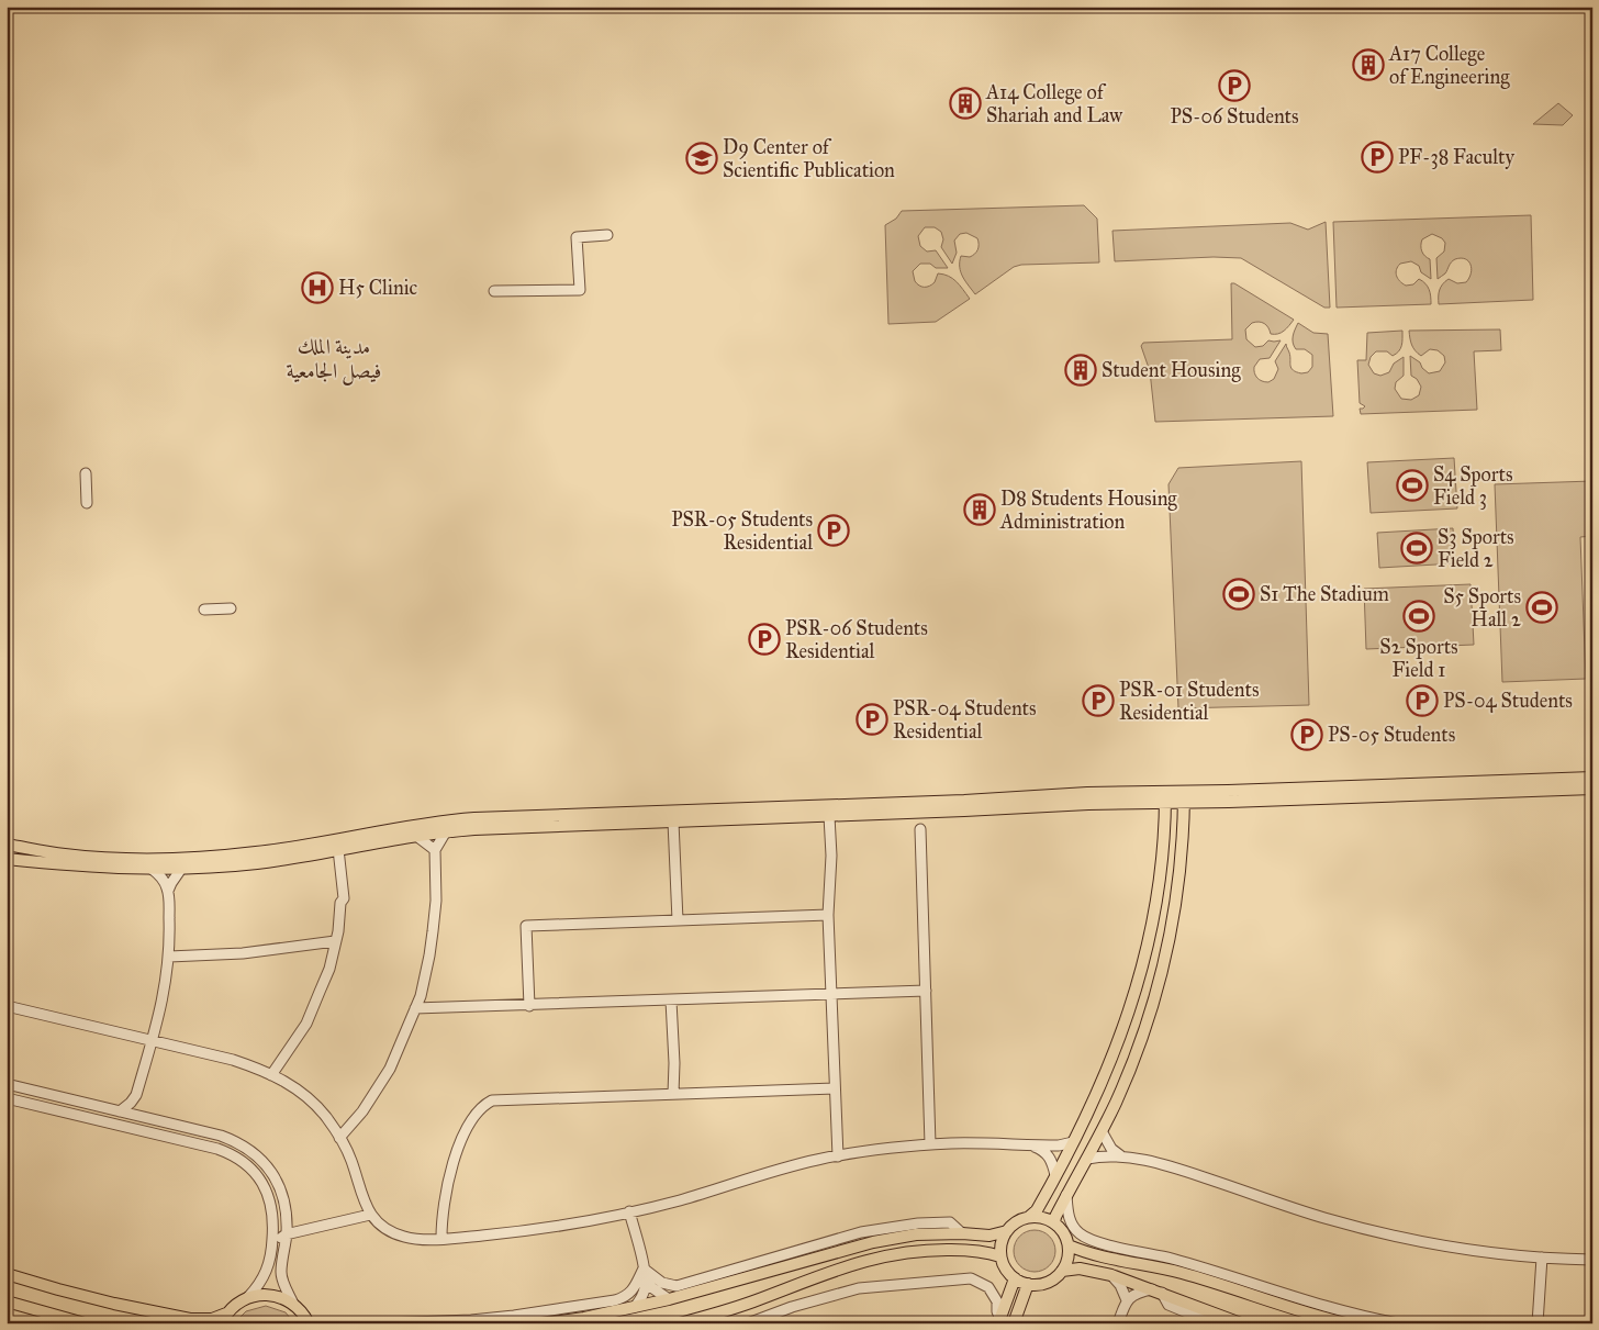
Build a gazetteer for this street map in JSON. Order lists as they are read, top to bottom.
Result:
{
  "districts": ["مدينة الملك فيصل الجامعية"],
  "places": {
    "building": [
      "A17 College of Engineering",
      "A14 College of Shariah and Law",
      "Student Housing",
      "D8 Students Housing Administration"
    ],
    "parking": [
      "PS-06 Students",
      "PF-38 Faculty",
      "PSR-05 Students Residential",
      "PSR-06 Students Residential",
      "PSR-01 Students Residential",
      "PS-04 Students",
      "PSR-04 Students Residential",
      "PS-05 Students"
    ],
    "school or university": ["D9 Center of Scientific Publication"],
    "hospital": ["H5 Clinic"],
    "sports": [
      "S4 Sports Field 3",
      "S3 Sports Field 2",
      "S1 The Stadium",
      "S5 Sports Hall 2",
      "S2 Sports Field 1"
    ]
  }
}
